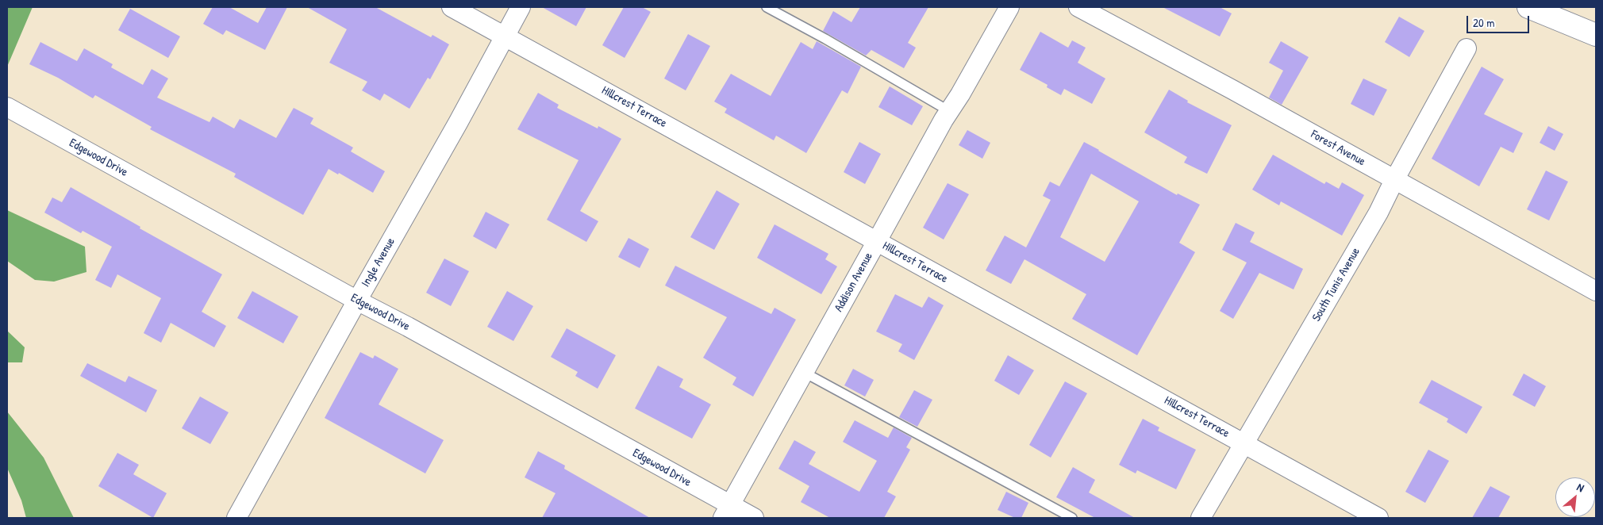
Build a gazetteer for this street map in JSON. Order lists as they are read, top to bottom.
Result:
{
  "streets": {
    "street": [
      "Hillcrest Terrace",
      "Forest Avenue",
      "Edgewood Drive",
      "Ingle Avenue",
      "Addison Avenue",
      "South Tunis Avenue"
    ]
  },
  "crossings": [
    ["Hillcrest Terrace", "Ingle Avenue"],
    ["Hillcrest Terrace", "Addison Avenue"],
    ["Hillcrest Terrace", "South Tunis Avenue"],
    ["Forest Avenue", "South Tunis Avenue"],
    ["Edgewood Drive", "Ingle Avenue"],
    ["Edgewood Drive", "Addison Avenue"]
  ],
  "scale_bar": "20 m",
  "north": "top right"
}
